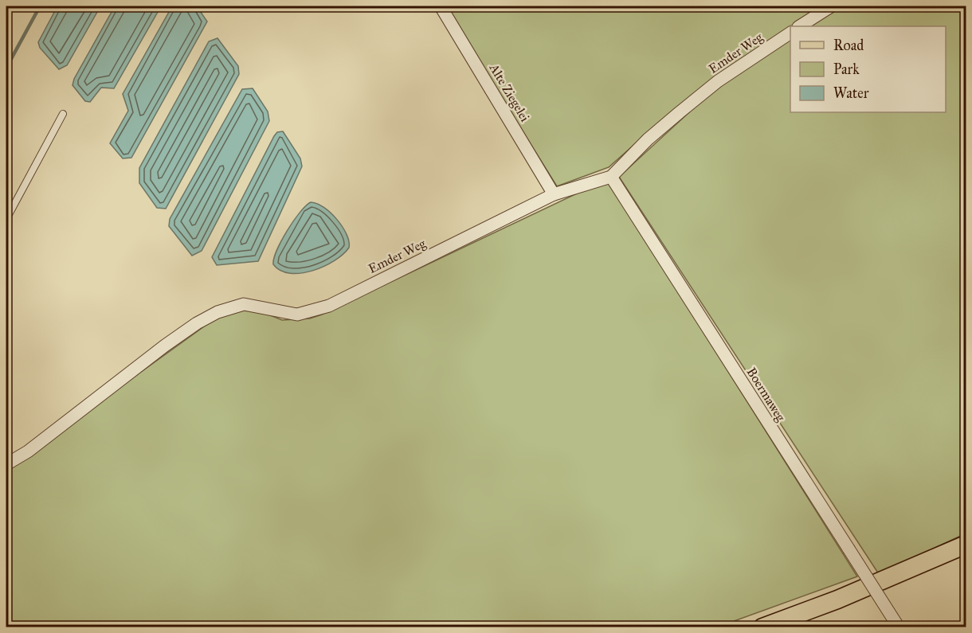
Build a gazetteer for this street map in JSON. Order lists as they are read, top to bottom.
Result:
{
  "streets": {
    "street": ["Emder Weg", "Alte Ziegelei", "Boermaweg"]
  },
  "crossings": [
    ["Emder Weg", "Alte Ziegelei"],
    ["Emder Weg", "Boermaweg"]
  ],
  "legend": ["Road", "Park", "Water"]
}
